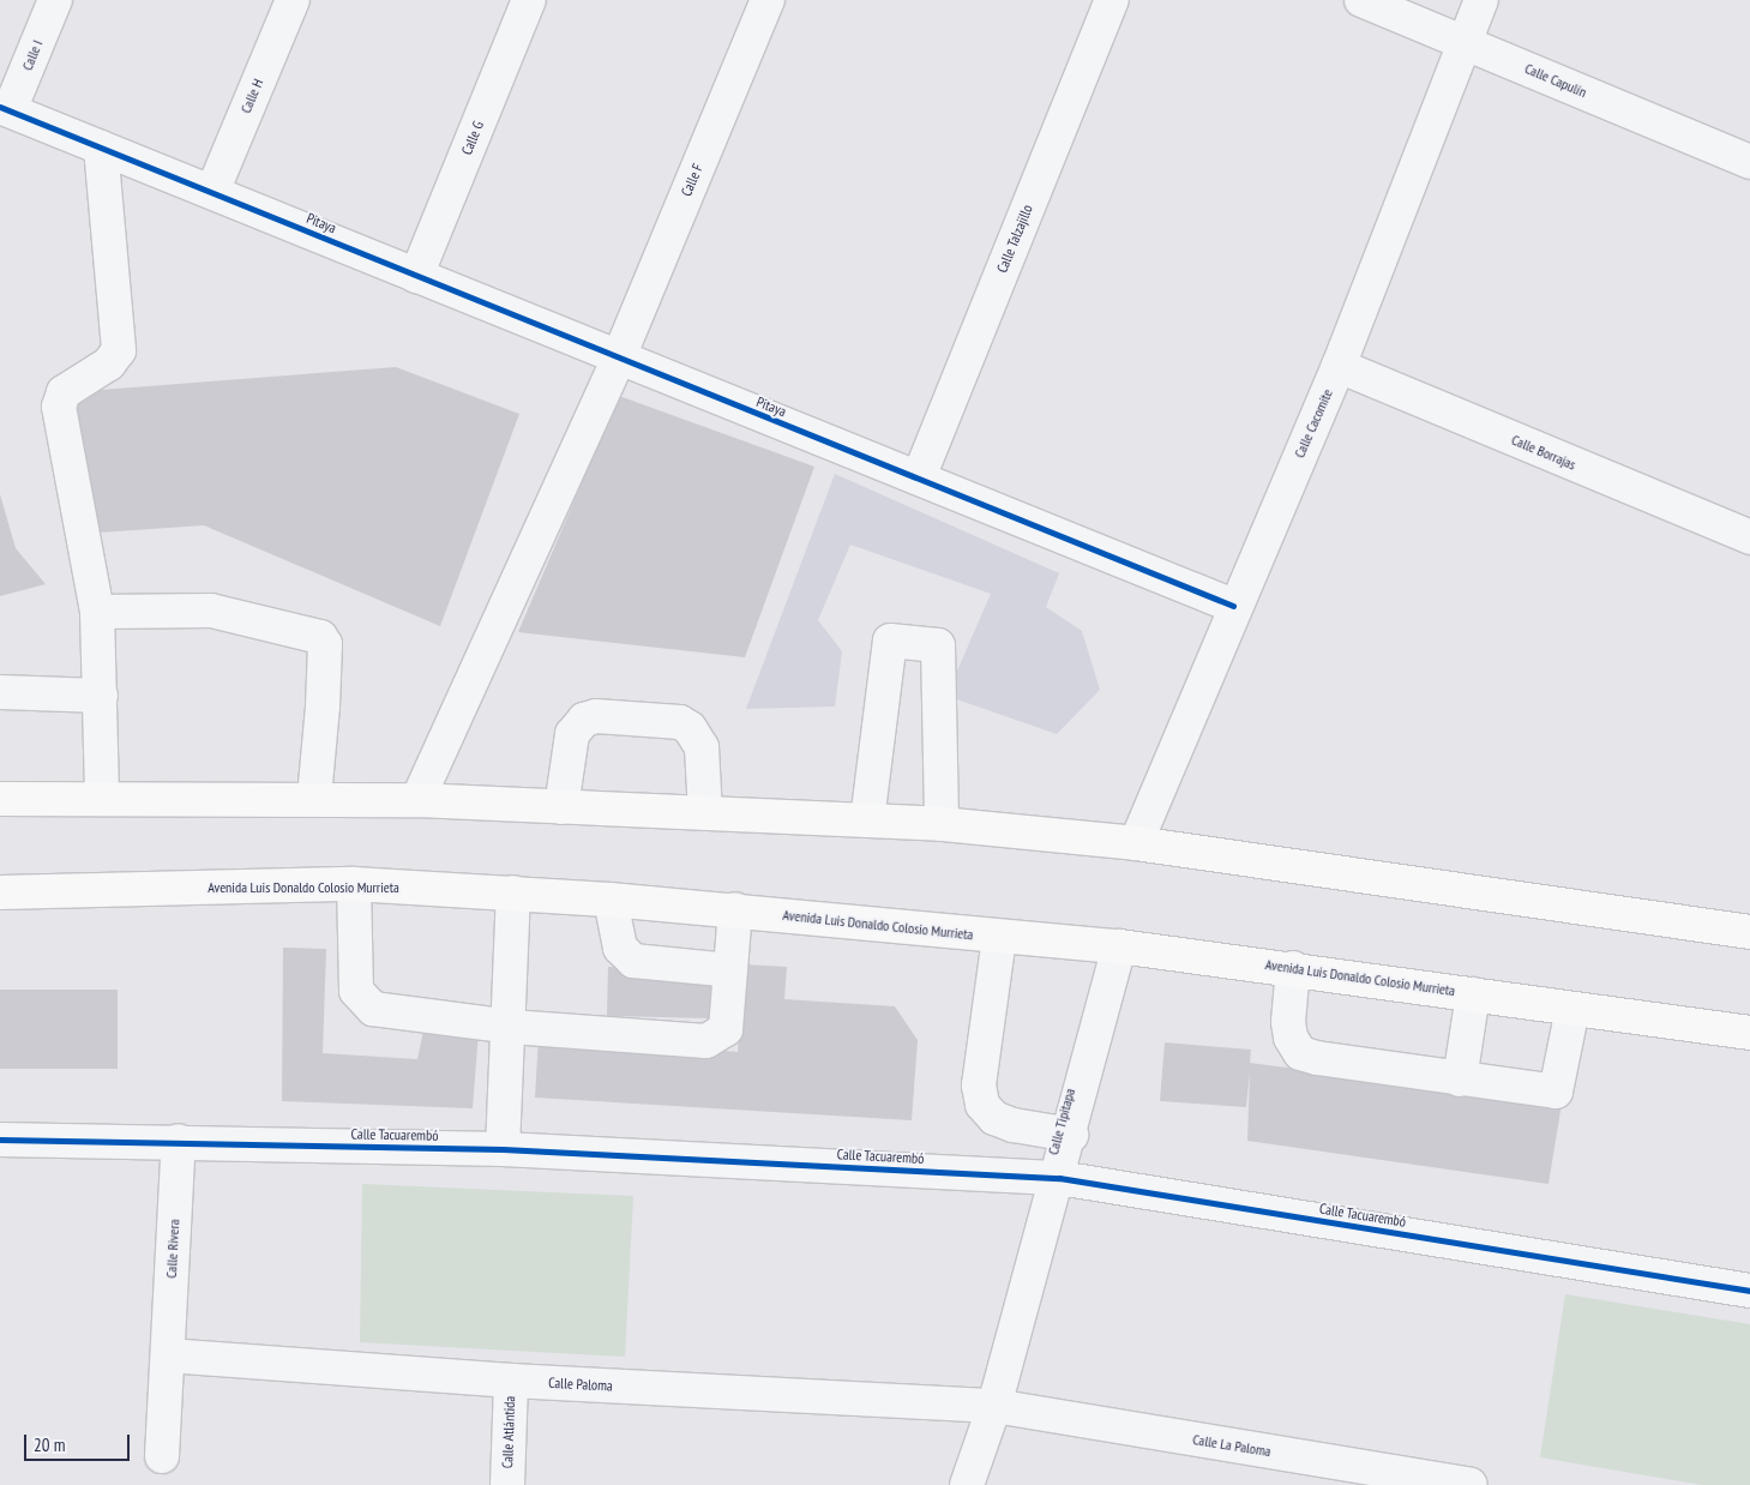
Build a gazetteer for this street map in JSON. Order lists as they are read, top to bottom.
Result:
{
  "streets": {
    "main road": ["Avenida Luis Donaldo Colosio Murrieta"],
    "street": [
      "Calle I",
      "Calle Capulín",
      "Calle H",
      "Calle G",
      "Calle F",
      "Pitaya",
      "Calle Talzajillo",
      "Calle Cacomite",
      "Calle Borrajas",
      "Calle Tipitapa",
      "Calle Tacuarembó",
      "Calle Rivera",
      "Calle Paloma",
      "Calle Atlántida",
      "Calle La Paloma"
    ]
  },
  "crossings": [
    ["Calle I", "Pitaya"],
    ["Calle Capulín", "Calle Cacomite"],
    ["Calle H", "Pitaya"],
    ["Calle G", "Pitaya"],
    ["Calle F", "Pitaya"],
    ["Pitaya", "Calle Talzajillo"],
    ["Pitaya", "Calle Cacomite"],
    ["Calle Cacomite", "Calle Borrajas"],
    ["Avenida Luis Donaldo Colosio Murrieta", "Calle Tipitapa"],
    ["Calle Tipitapa", "Calle Tacuarembó"],
    ["Calle Tipitapa", "Calle Paloma"],
    ["Calle Tipitapa", "Calle La Paloma"],
    ["Calle Tacuarembó", "Calle Rivera"],
    ["Calle Rivera", "Calle Paloma"],
    ["Calle Paloma", "Calle Atlántida"],
    ["Calle Paloma", "Calle La Paloma"]
  ],
  "scale_bar": "20 m"
}
